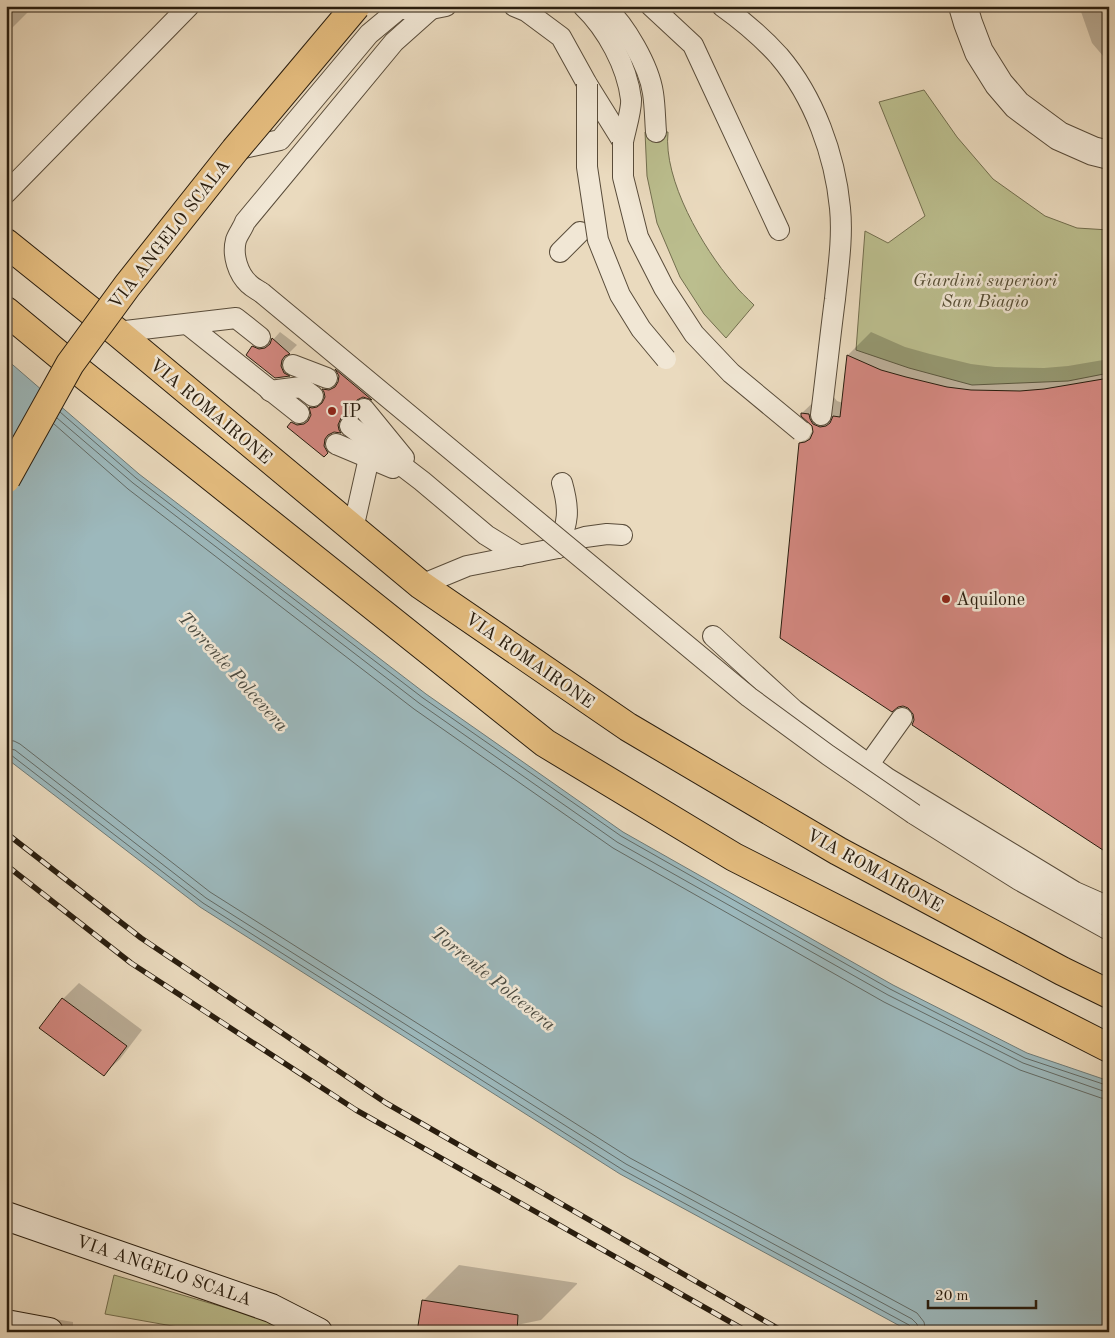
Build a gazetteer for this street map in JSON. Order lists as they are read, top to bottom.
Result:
{
  "streets": {
    "main road": ["VIA ANGELO SCALA", "VIA ROMAIRONE"]
  },
  "water": ["Torrente Polcevera"],
  "parks": ["Giardini superiori San Biagio"],
  "places": ["IP", "Aquilone"],
  "scale_bar": "20 m"
}
